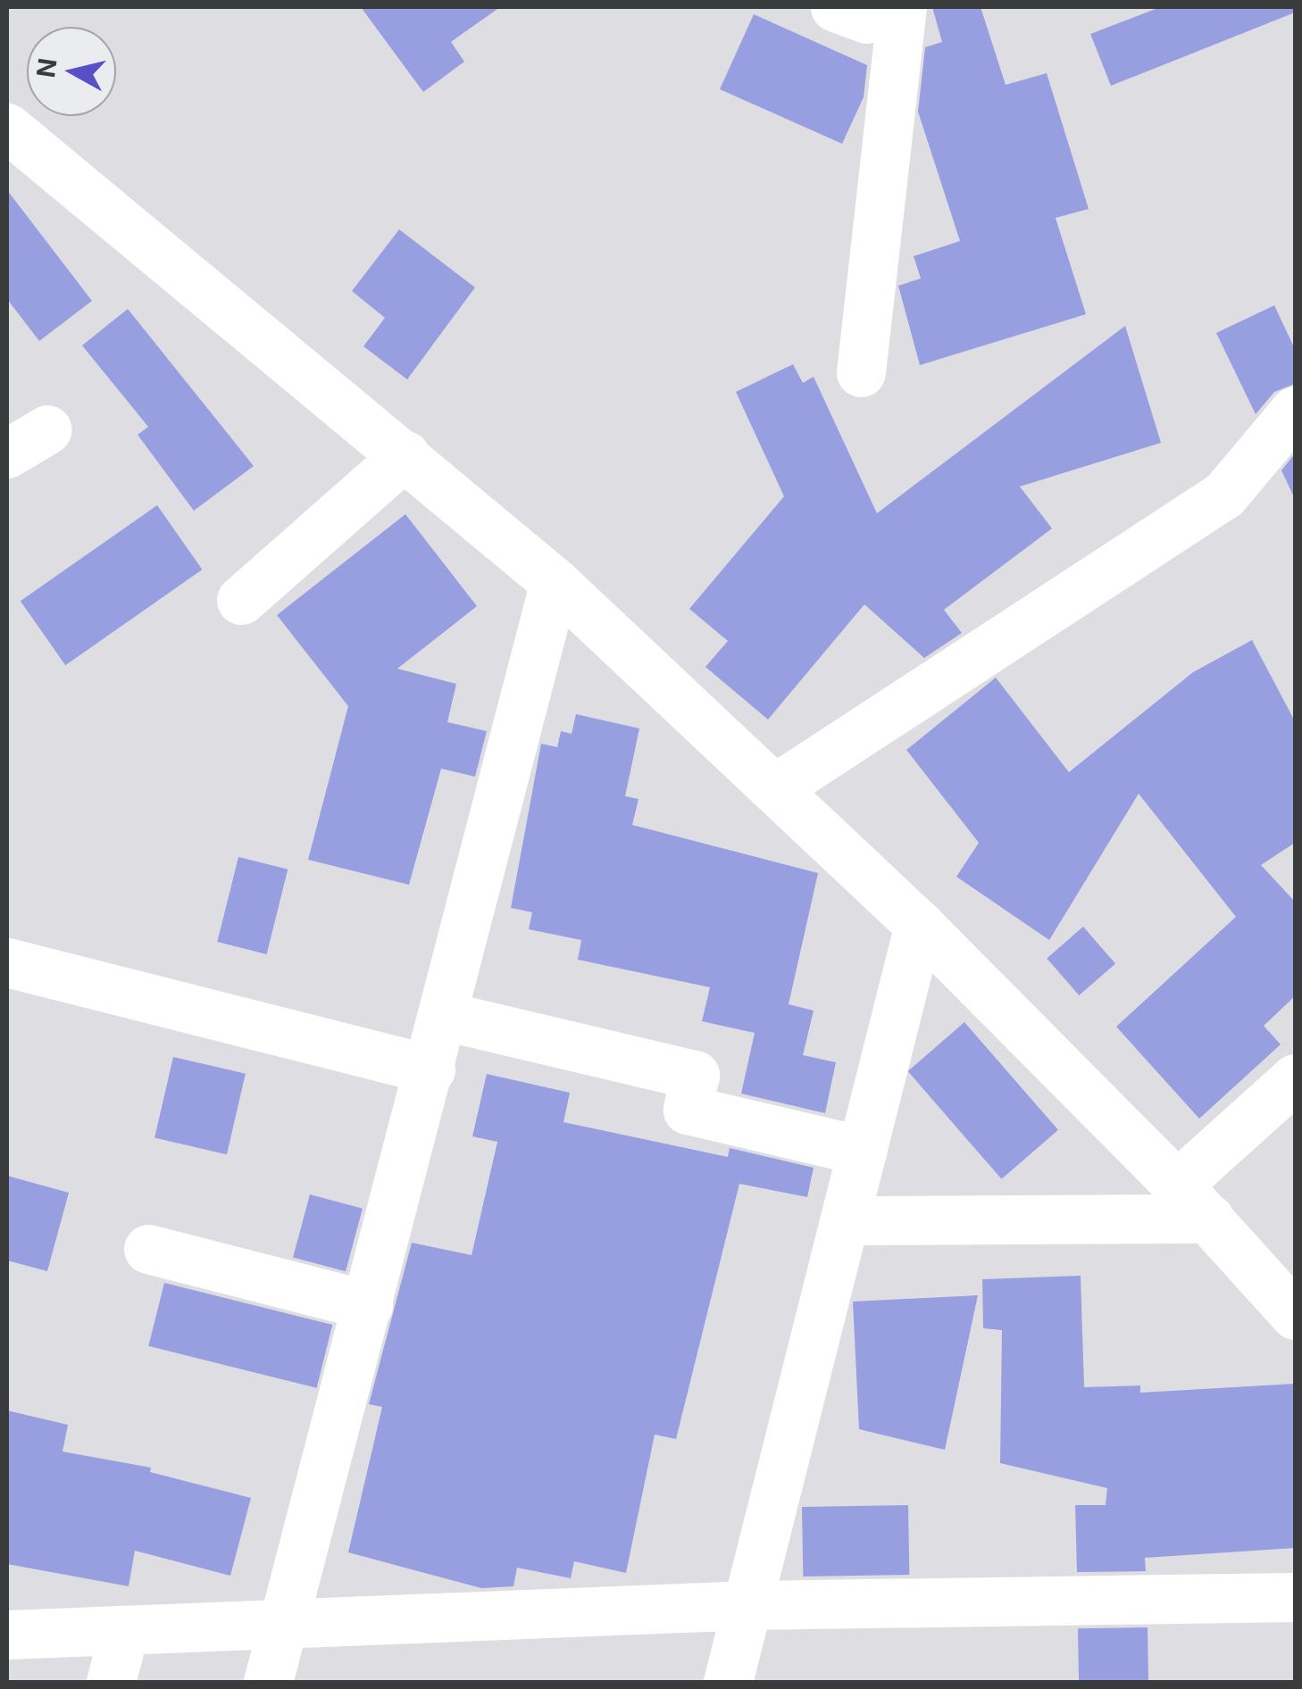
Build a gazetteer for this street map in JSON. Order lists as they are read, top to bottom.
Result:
{
  "north": "left"
}
